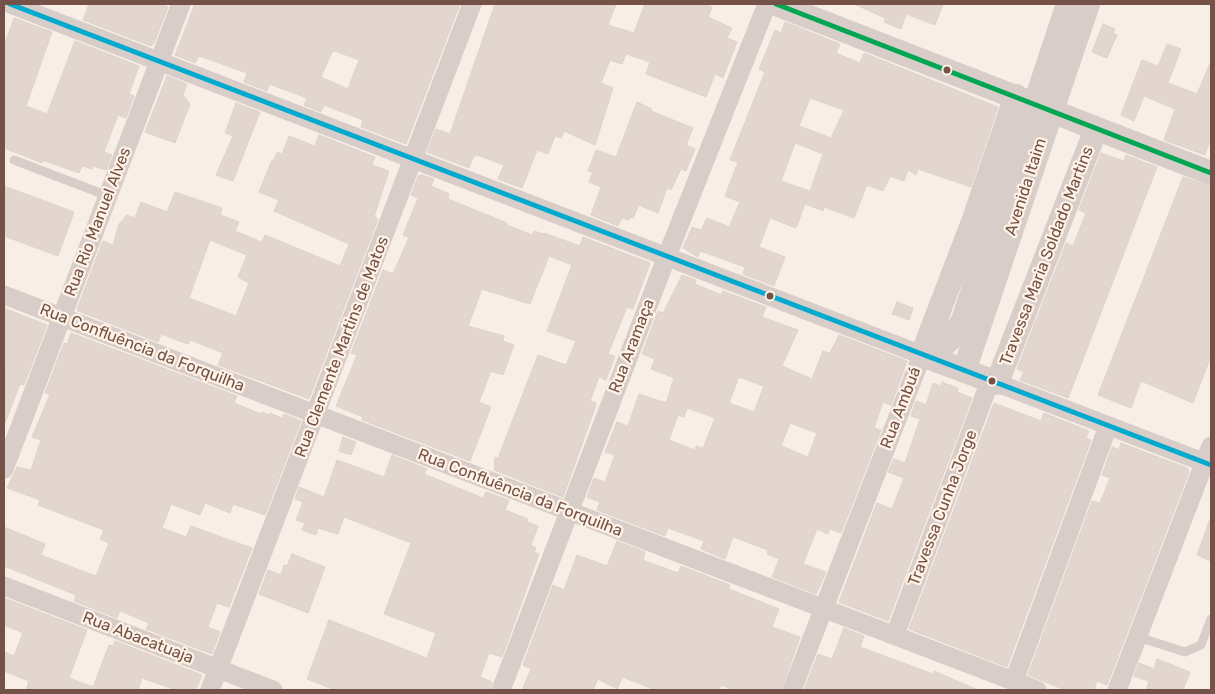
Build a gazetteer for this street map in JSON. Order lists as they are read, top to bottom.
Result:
{
  "streets": {
    "street": [
      "Avenida Itaim",
      "Rua Rio Manuel Alves",
      "Travessa Maria Soldado Martins",
      "Rua Aramaça",
      "Rua Clemente Martins de Matos",
      "Rua Confluência da Forquilha",
      "Rua Ambuá",
      "Travessa Cunha Jorge",
      "Rua Abacatuaja"
    ]
  },
  "crossings": [
    ["Avenida Itaim", "Rua Ambuá"],
    ["Rua Rio Manuel Alves", "Rua Confluência da Forquilha"],
    ["Travessa Maria Soldado Martins", "Travessa Cunha Jorge"],
    ["Rua Aramaça", "Rua Confluência da Forquilha"],
    ["Rua Clemente Martins de Matos", "Rua Confluência da Forquilha"],
    ["Rua Clemente Martins de Matos", "Rua Abacatuaja"],
    ["Rua Confluência da Forquilha", "Rua Ambuá"],
    ["Rua Confluência da Forquilha", "Travessa Cunha Jorge"]
  ]
}
